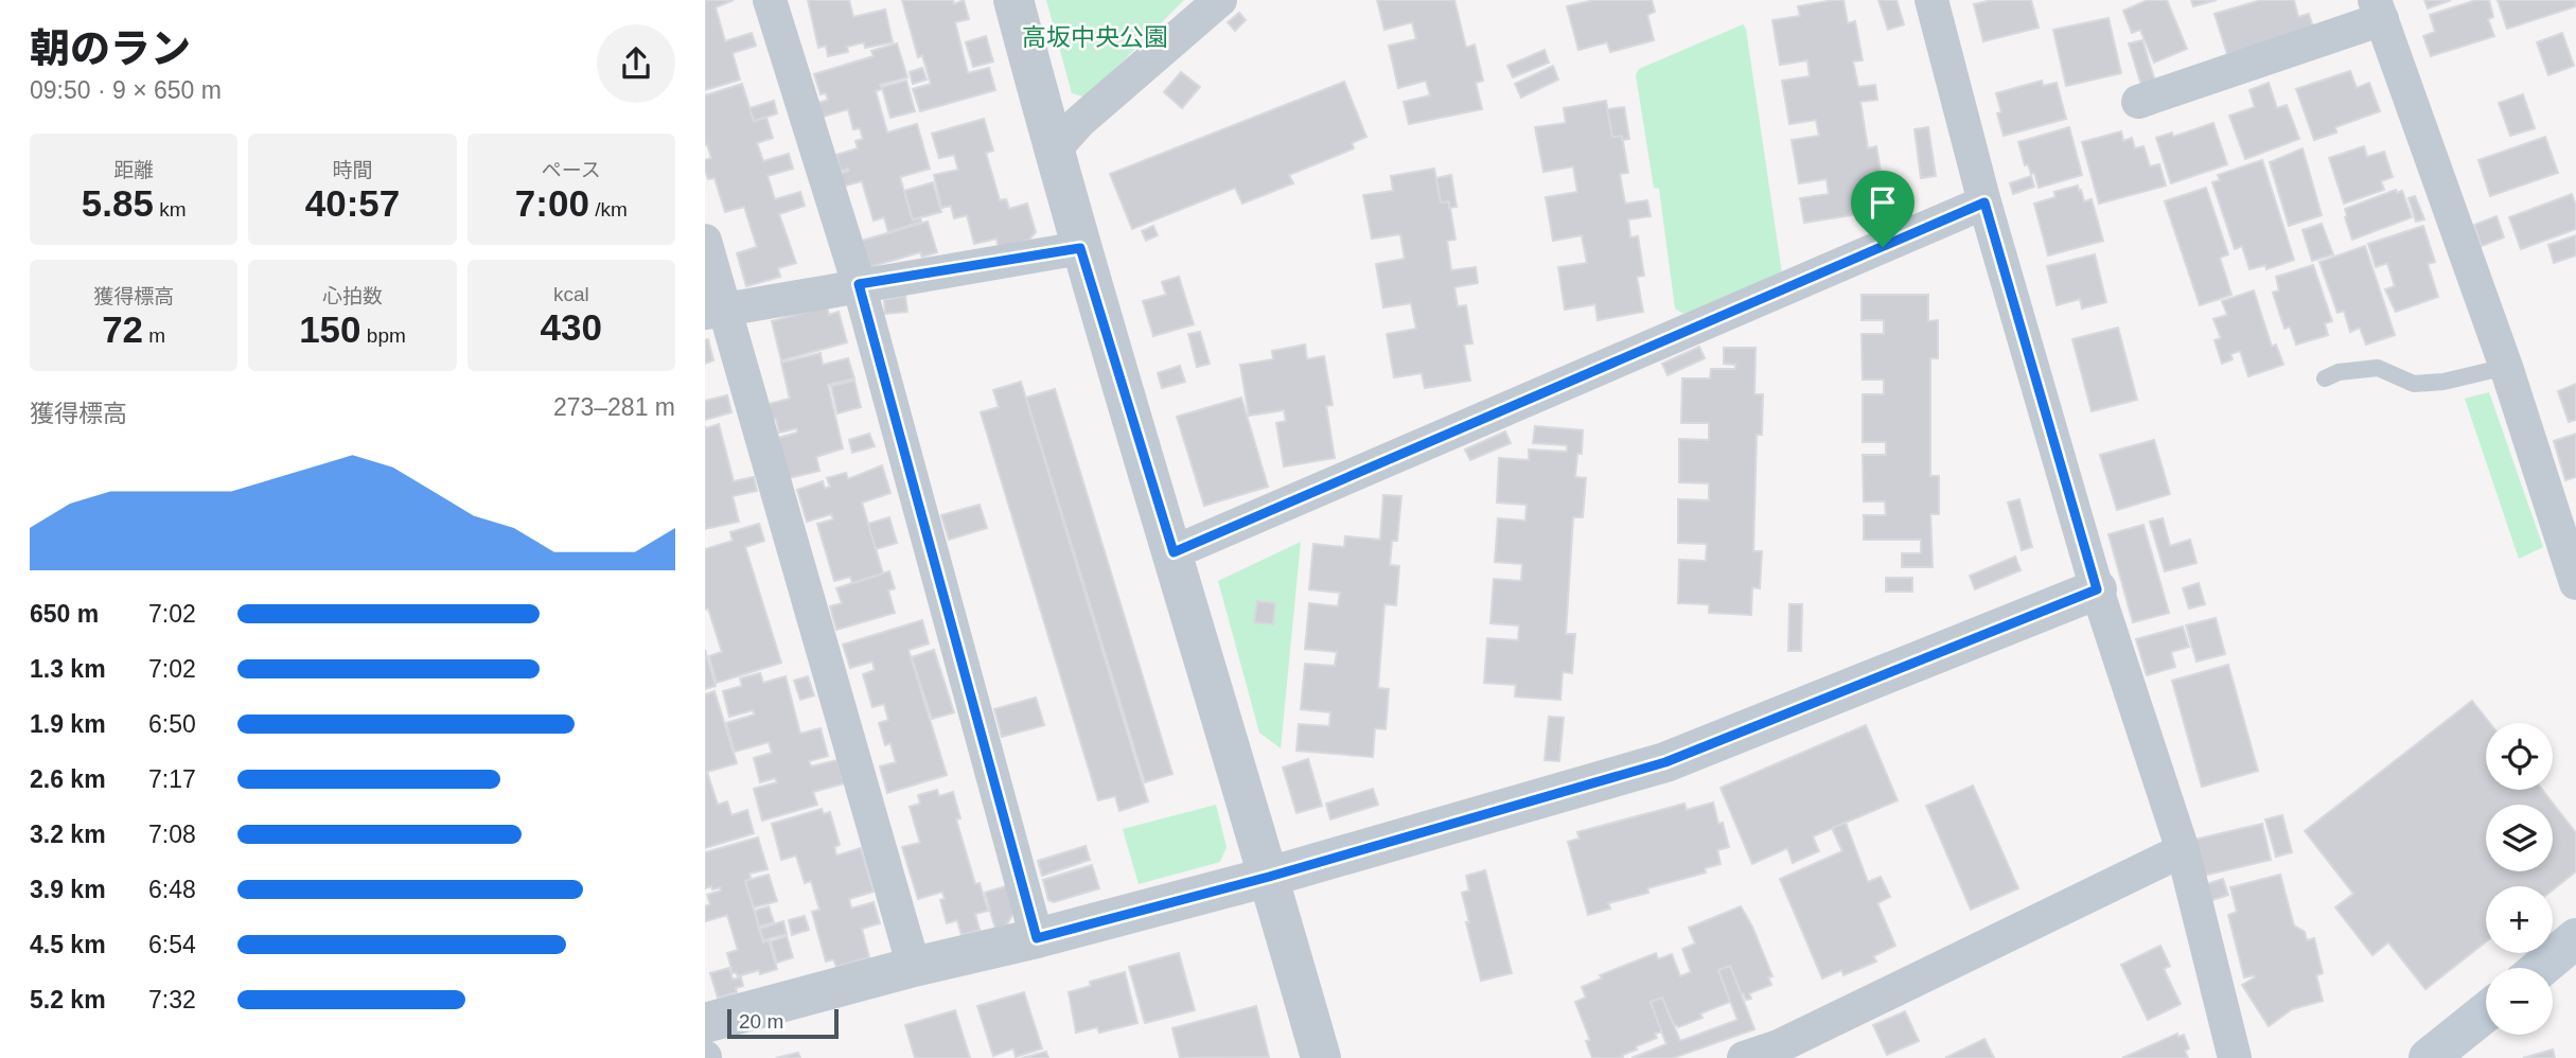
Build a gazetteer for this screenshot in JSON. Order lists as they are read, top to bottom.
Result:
{
  "parks": ["高坂中央公園"],
  "scale_bar": "20 m",
  "page": {
    "heading": ["朝のラン", "09:50 · 9 × 650 m"],
    "stats": [
      ["距離", "5.85 km"],
      ["時間", "40:57"],
      ["ペース", "7:00 /km"],
      ["獲得標高", "72 m"],
      ["心拍数", "150 bpm"],
      ["kcal", "430"]
    ],
    "chart": ["獲得標高", "273–281 m"],
    "list": [
      {
        "name": "650 m",
        "note": "7:02"
      },
      {
        "name": "1.3 km",
        "note": "7:02"
      },
      {
        "name": "1.9 km",
        "note": "6:50"
      },
      {
        "name": "2.6 km",
        "note": "7:17"
      },
      {
        "name": "3.2 km",
        "note": "7:08"
      },
      {
        "name": "3.9 km",
        "note": "6:48"
      },
      {
        "name": "4.5 km",
        "note": "6:54"
      },
      {
        "name": "5.2 km",
        "note": "7:32"
      }
    ],
    "map_buttons": ["+", "−"],
    "scale": "20 m"
  }
}
